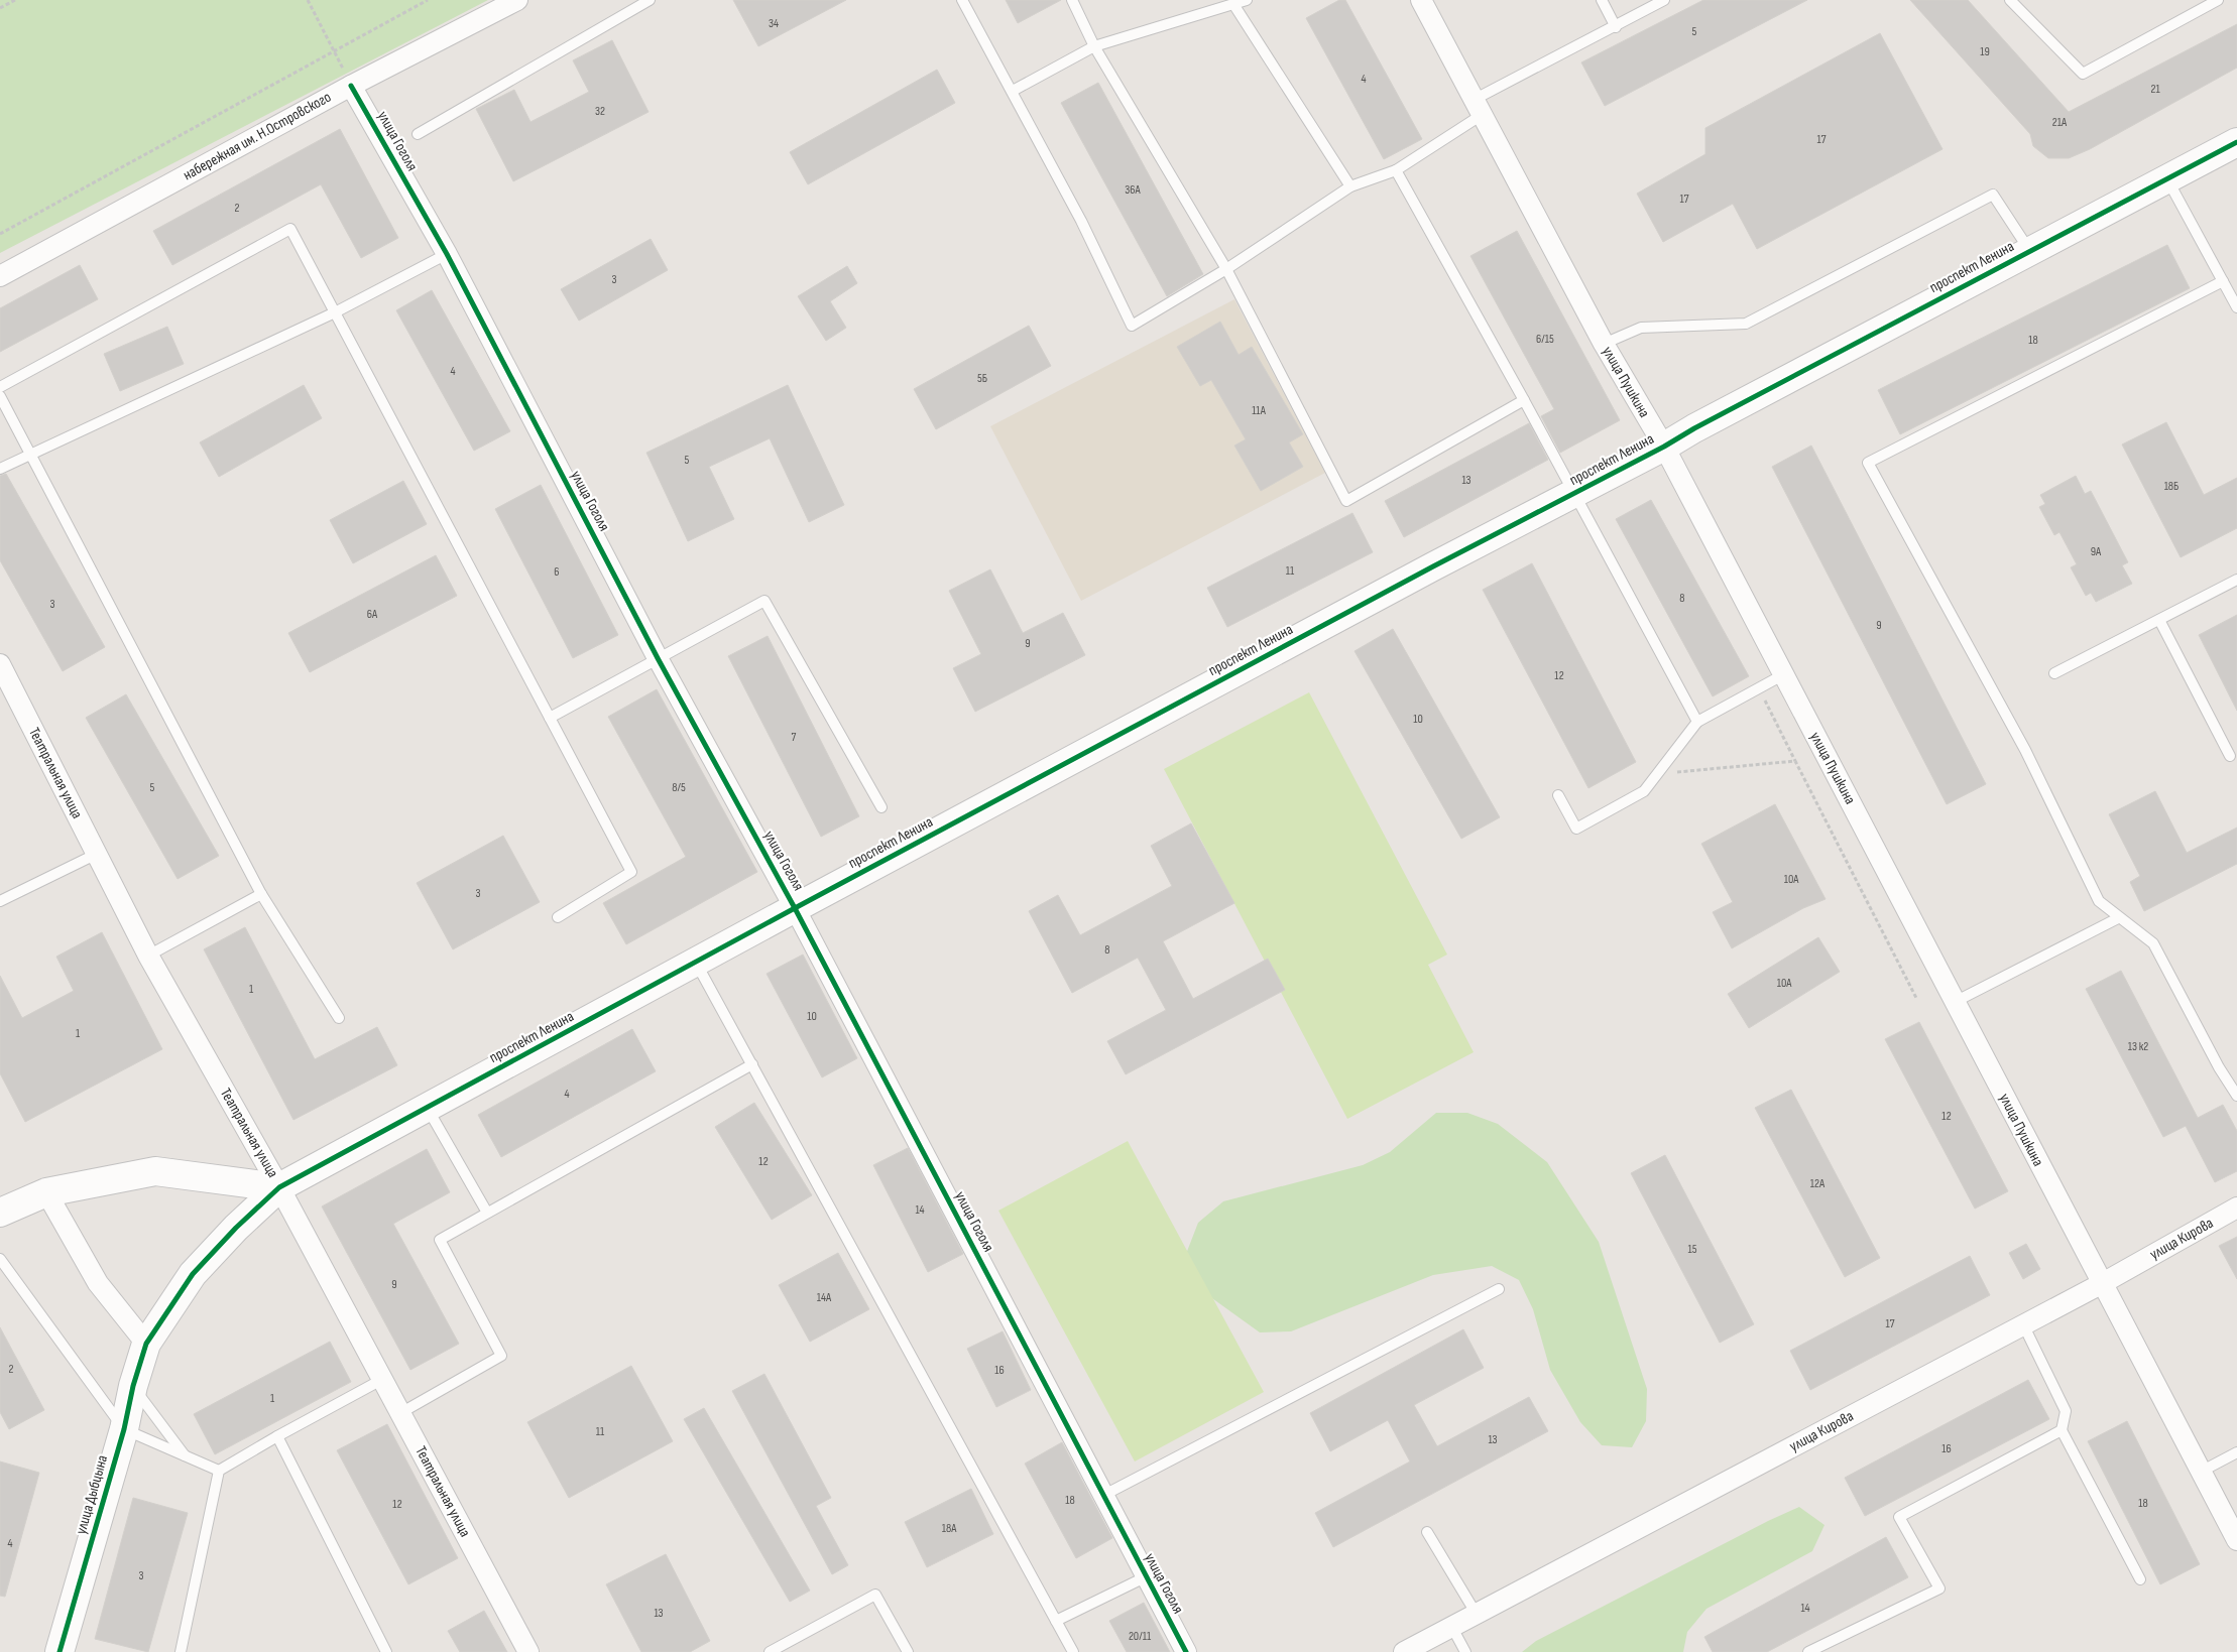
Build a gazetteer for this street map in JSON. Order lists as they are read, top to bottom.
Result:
{
  "streets": {
    "street": [
      "набережная им. Н.Островского",
      "улица Гоголя",
      "проспект Ленина",
      "улица Пушкина",
      "Театральная улица",
      "улица Кирова",
      "улица Дыбцына"
    ]
  },
  "crossings": [
    ["набережная им. Н.Островского", "улица Гоголя"],
    ["улица Гоголя", "проспект Ленина"],
    ["проспект Ленина", "улица Пушкина"],
    ["проспект Ленина", "Театральная улица"],
    ["проспект Ленина", "улица Дыбцына"],
    ["улица Пушкина", "улица Кирова"]
  ],
  "house_numbers": [
    "34",
    "5",
    "19",
    "4",
    "21",
    "32",
    "21А",
    "17",
    "36А",
    "17",
    "2",
    "3",
    "6/15",
    "18",
    "4",
    "5Б",
    "11А",
    "5",
    "13",
    "18Б",
    "9А",
    "11",
    "6",
    "8",
    "3",
    "6А",
    "9",
    "9",
    "12",
    "10",
    "7",
    "5",
    "8/5",
    "10А",
    "3",
    "8",
    "10А",
    "1",
    "10",
    "1",
    "13 к2",
    "4",
    "12",
    "12",
    "12А",
    "14",
    "15",
    "9",
    "14А",
    "17",
    "2",
    "16",
    "1",
    "11",
    "13",
    "16",
    "18",
    "18",
    "12",
    "18А",
    "4",
    "3",
    "14",
    "13",
    "20/11"
  ]
}
